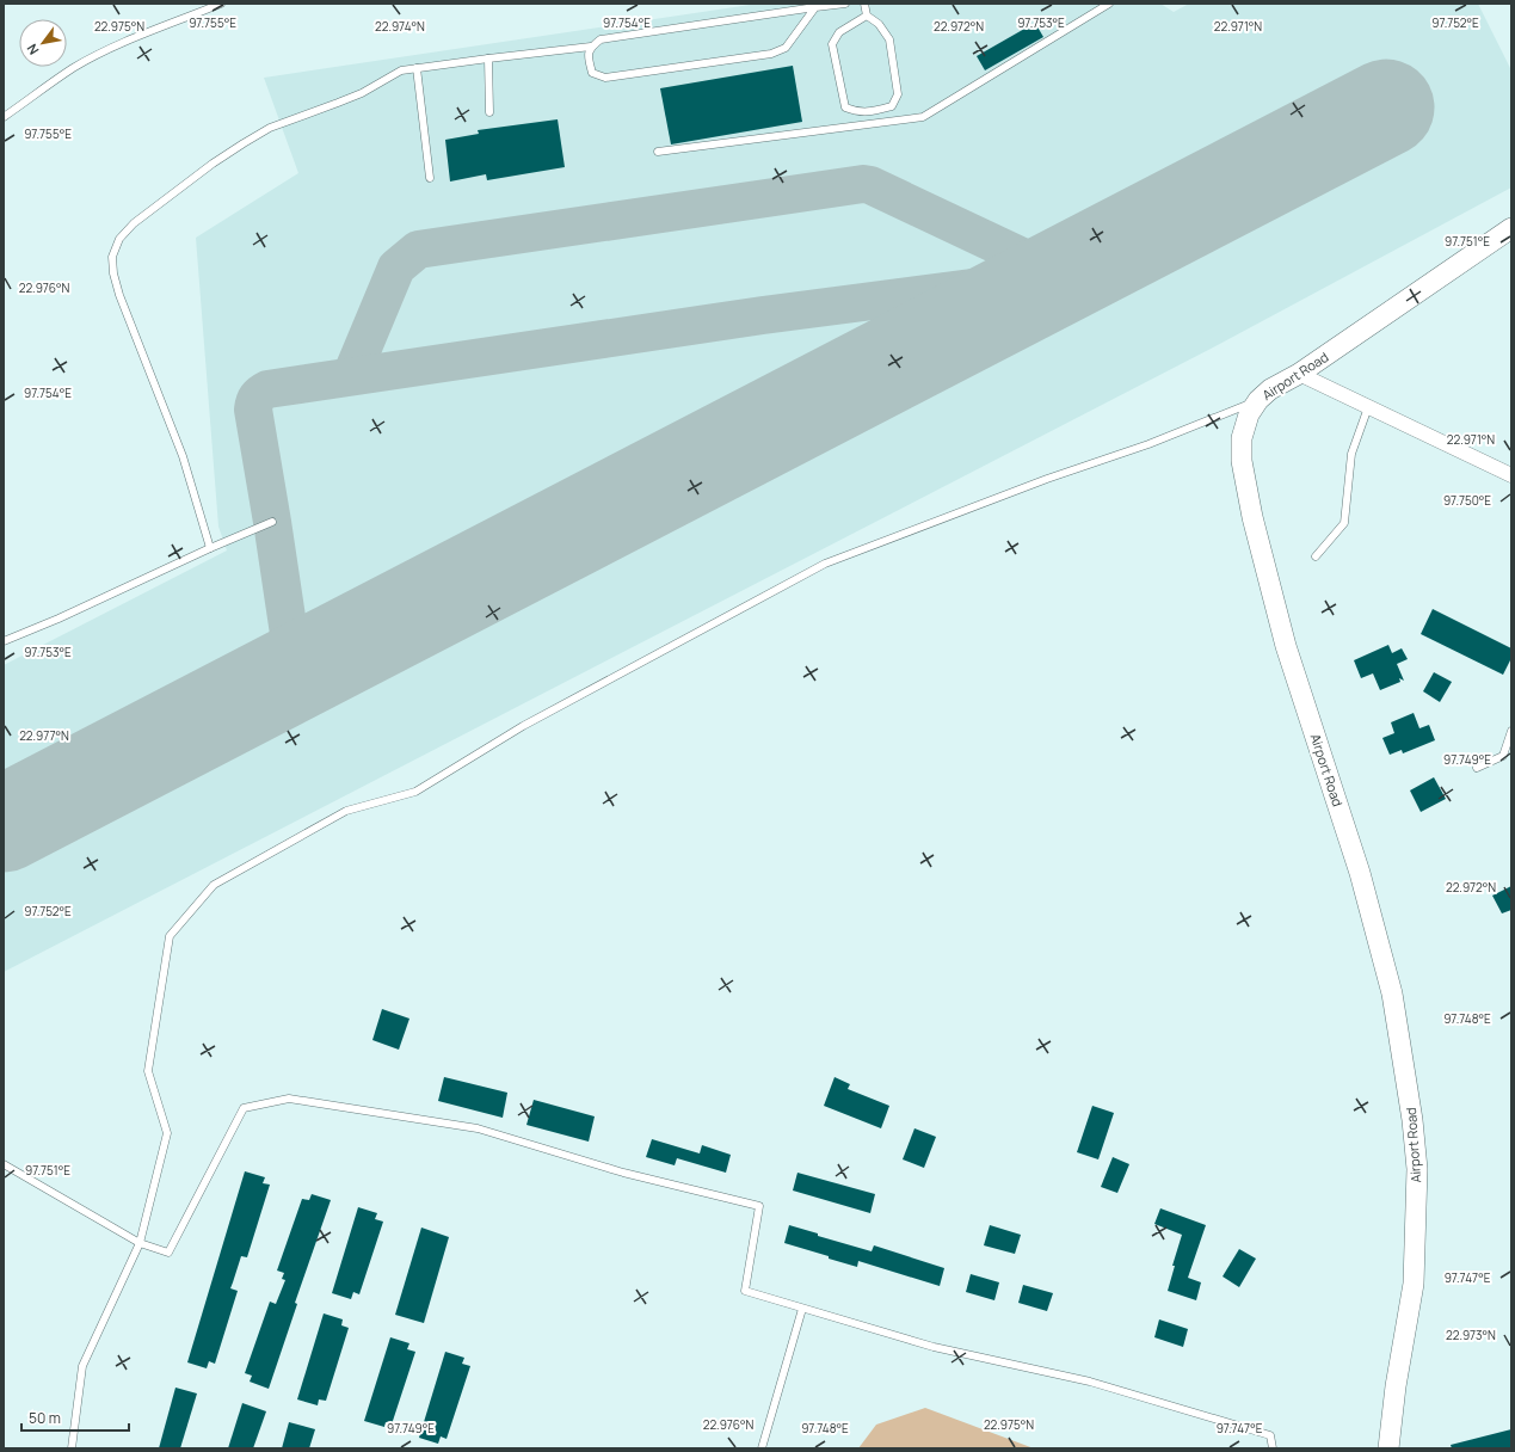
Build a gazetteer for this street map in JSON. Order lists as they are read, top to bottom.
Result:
{
  "streets": {
    "main road": ["Airport Road"]
  },
  "scale_bar": "50 m",
  "north": "bottom left",
  "coordinates": [
    "97.755°E",
    "97.754°E",
    "97.753°E",
    "97.752°E",
    "22.975°N",
    "22.974°N",
    "22.972°N",
    "22.971°N",
    "97.751°E",
    "22.976°N",
    "97.750°E",
    "22.977°N",
    "97.749°E",
    "97.748°E",
    "97.747°E",
    "22.973°N"
  ]
}
